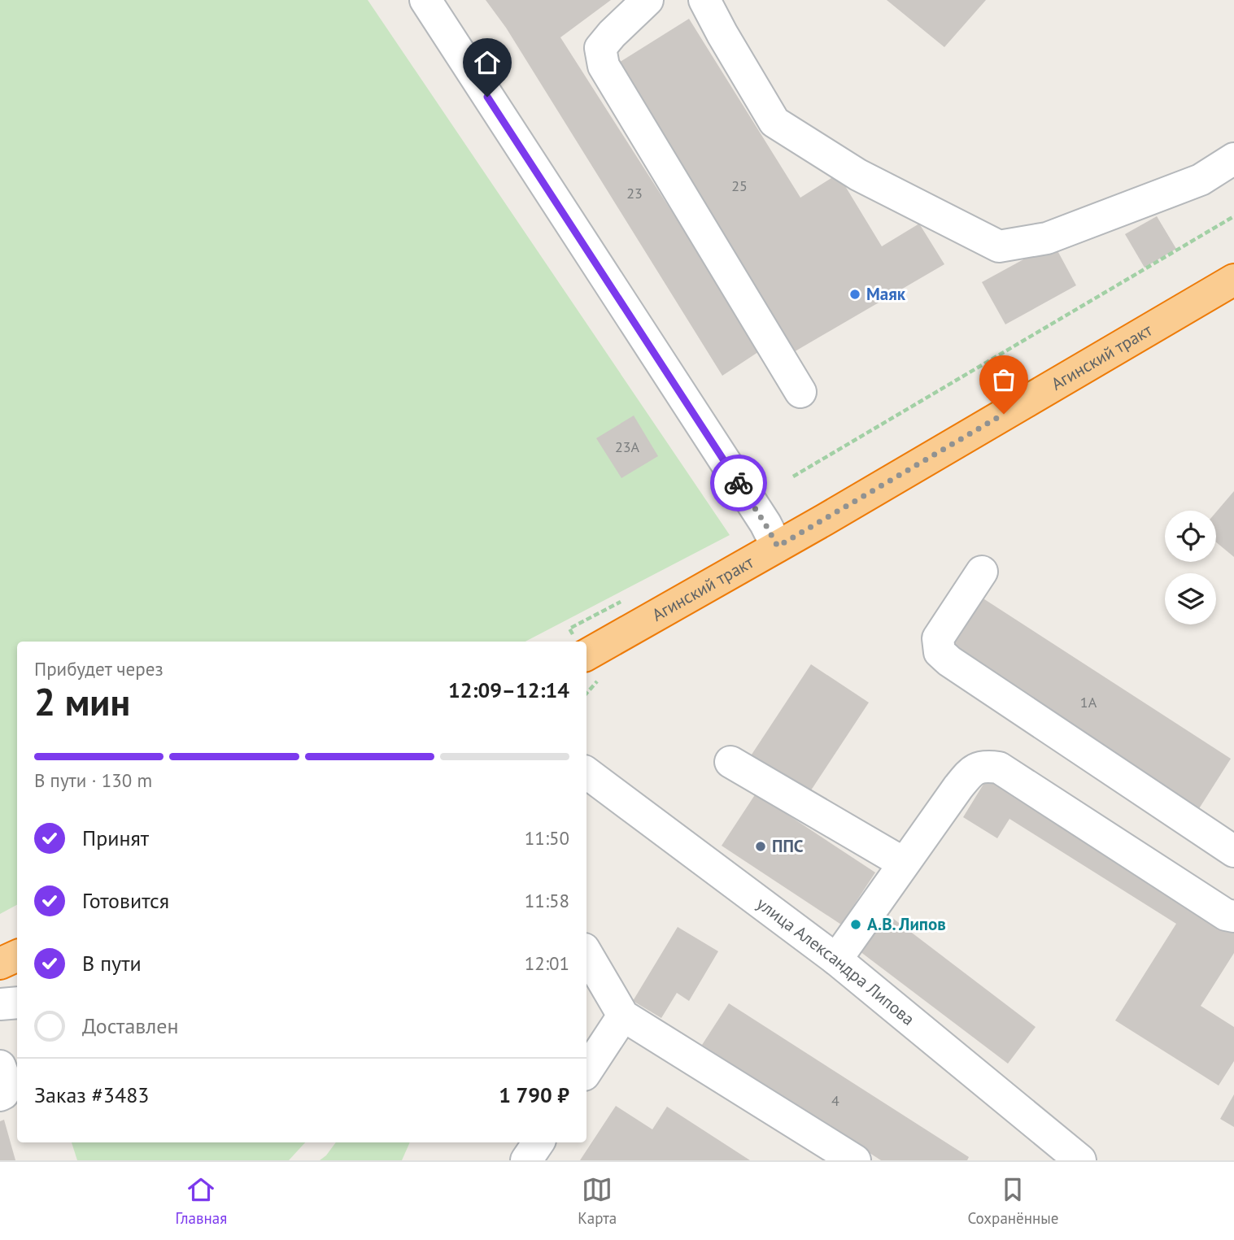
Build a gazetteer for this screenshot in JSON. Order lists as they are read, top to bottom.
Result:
{
  "streets": {
    "highway": ["Агинский тракт"],
    "street": ["улица Александра Липова"]
  },
  "places": ["Маяк", "ППС", "А.В. Липов"],
  "house_numbers": [
    "25",
    "23",
    "23А",
    "1А",
    "4"
  ],
  "page": {
    "heading": ["2 мин", "Прибудет через", "12:09–12:14"],
    "panel": ["Заказ #3483", "1 790 ₽"],
    "bar": "В пути · 130 m",
    "list": [
      ["Принят", "11:50"],
      ["Готовится", "11:58"],
      ["В пути", "12:01"],
      "Доставлен"
    ],
    "tabs": ["Главная", "Карта", "Сохранённые"]
  }
}
